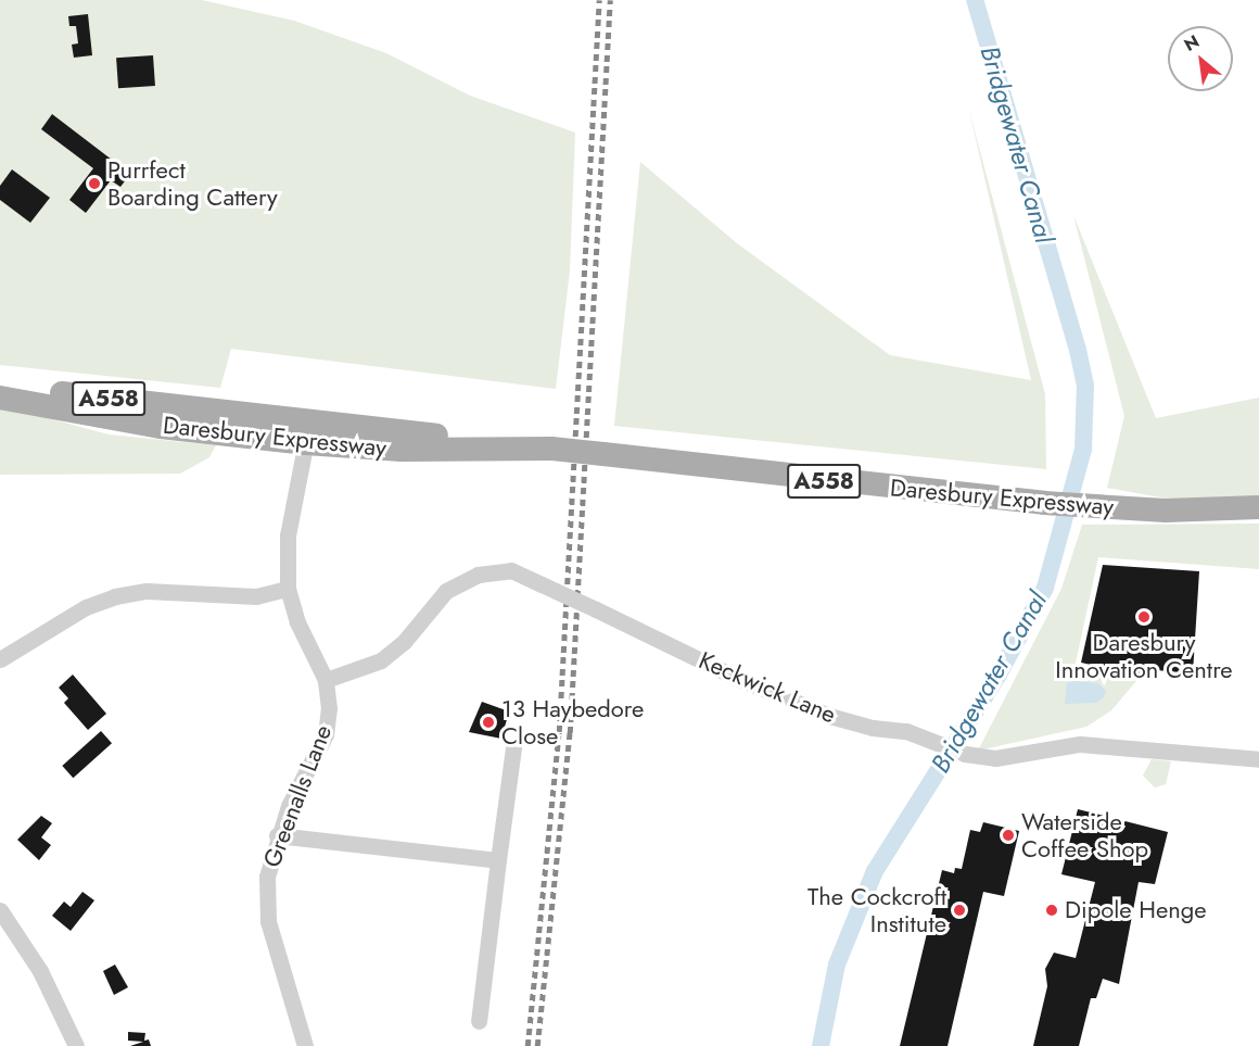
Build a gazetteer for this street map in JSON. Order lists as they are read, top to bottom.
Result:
{
  "streets": {
    "main road": ["A558", "Daresbury Expressway"],
    "street": ["Keckwick Lane", "Greenalls Lane"]
  },
  "crossings": [
    ["Keckwick Lane", "Greenalls Lane"]
  ],
  "water": ["Bridgewater Canal"],
  "places": [
    "Purrfect Boarding Cattery",
    "Daresbury Innovation Centre",
    "13 Haybedore Close",
    "Waterside Coffee Shop",
    "The Cockcroft Institute",
    "Dipole Henge"
  ],
  "north": "top left"
}
